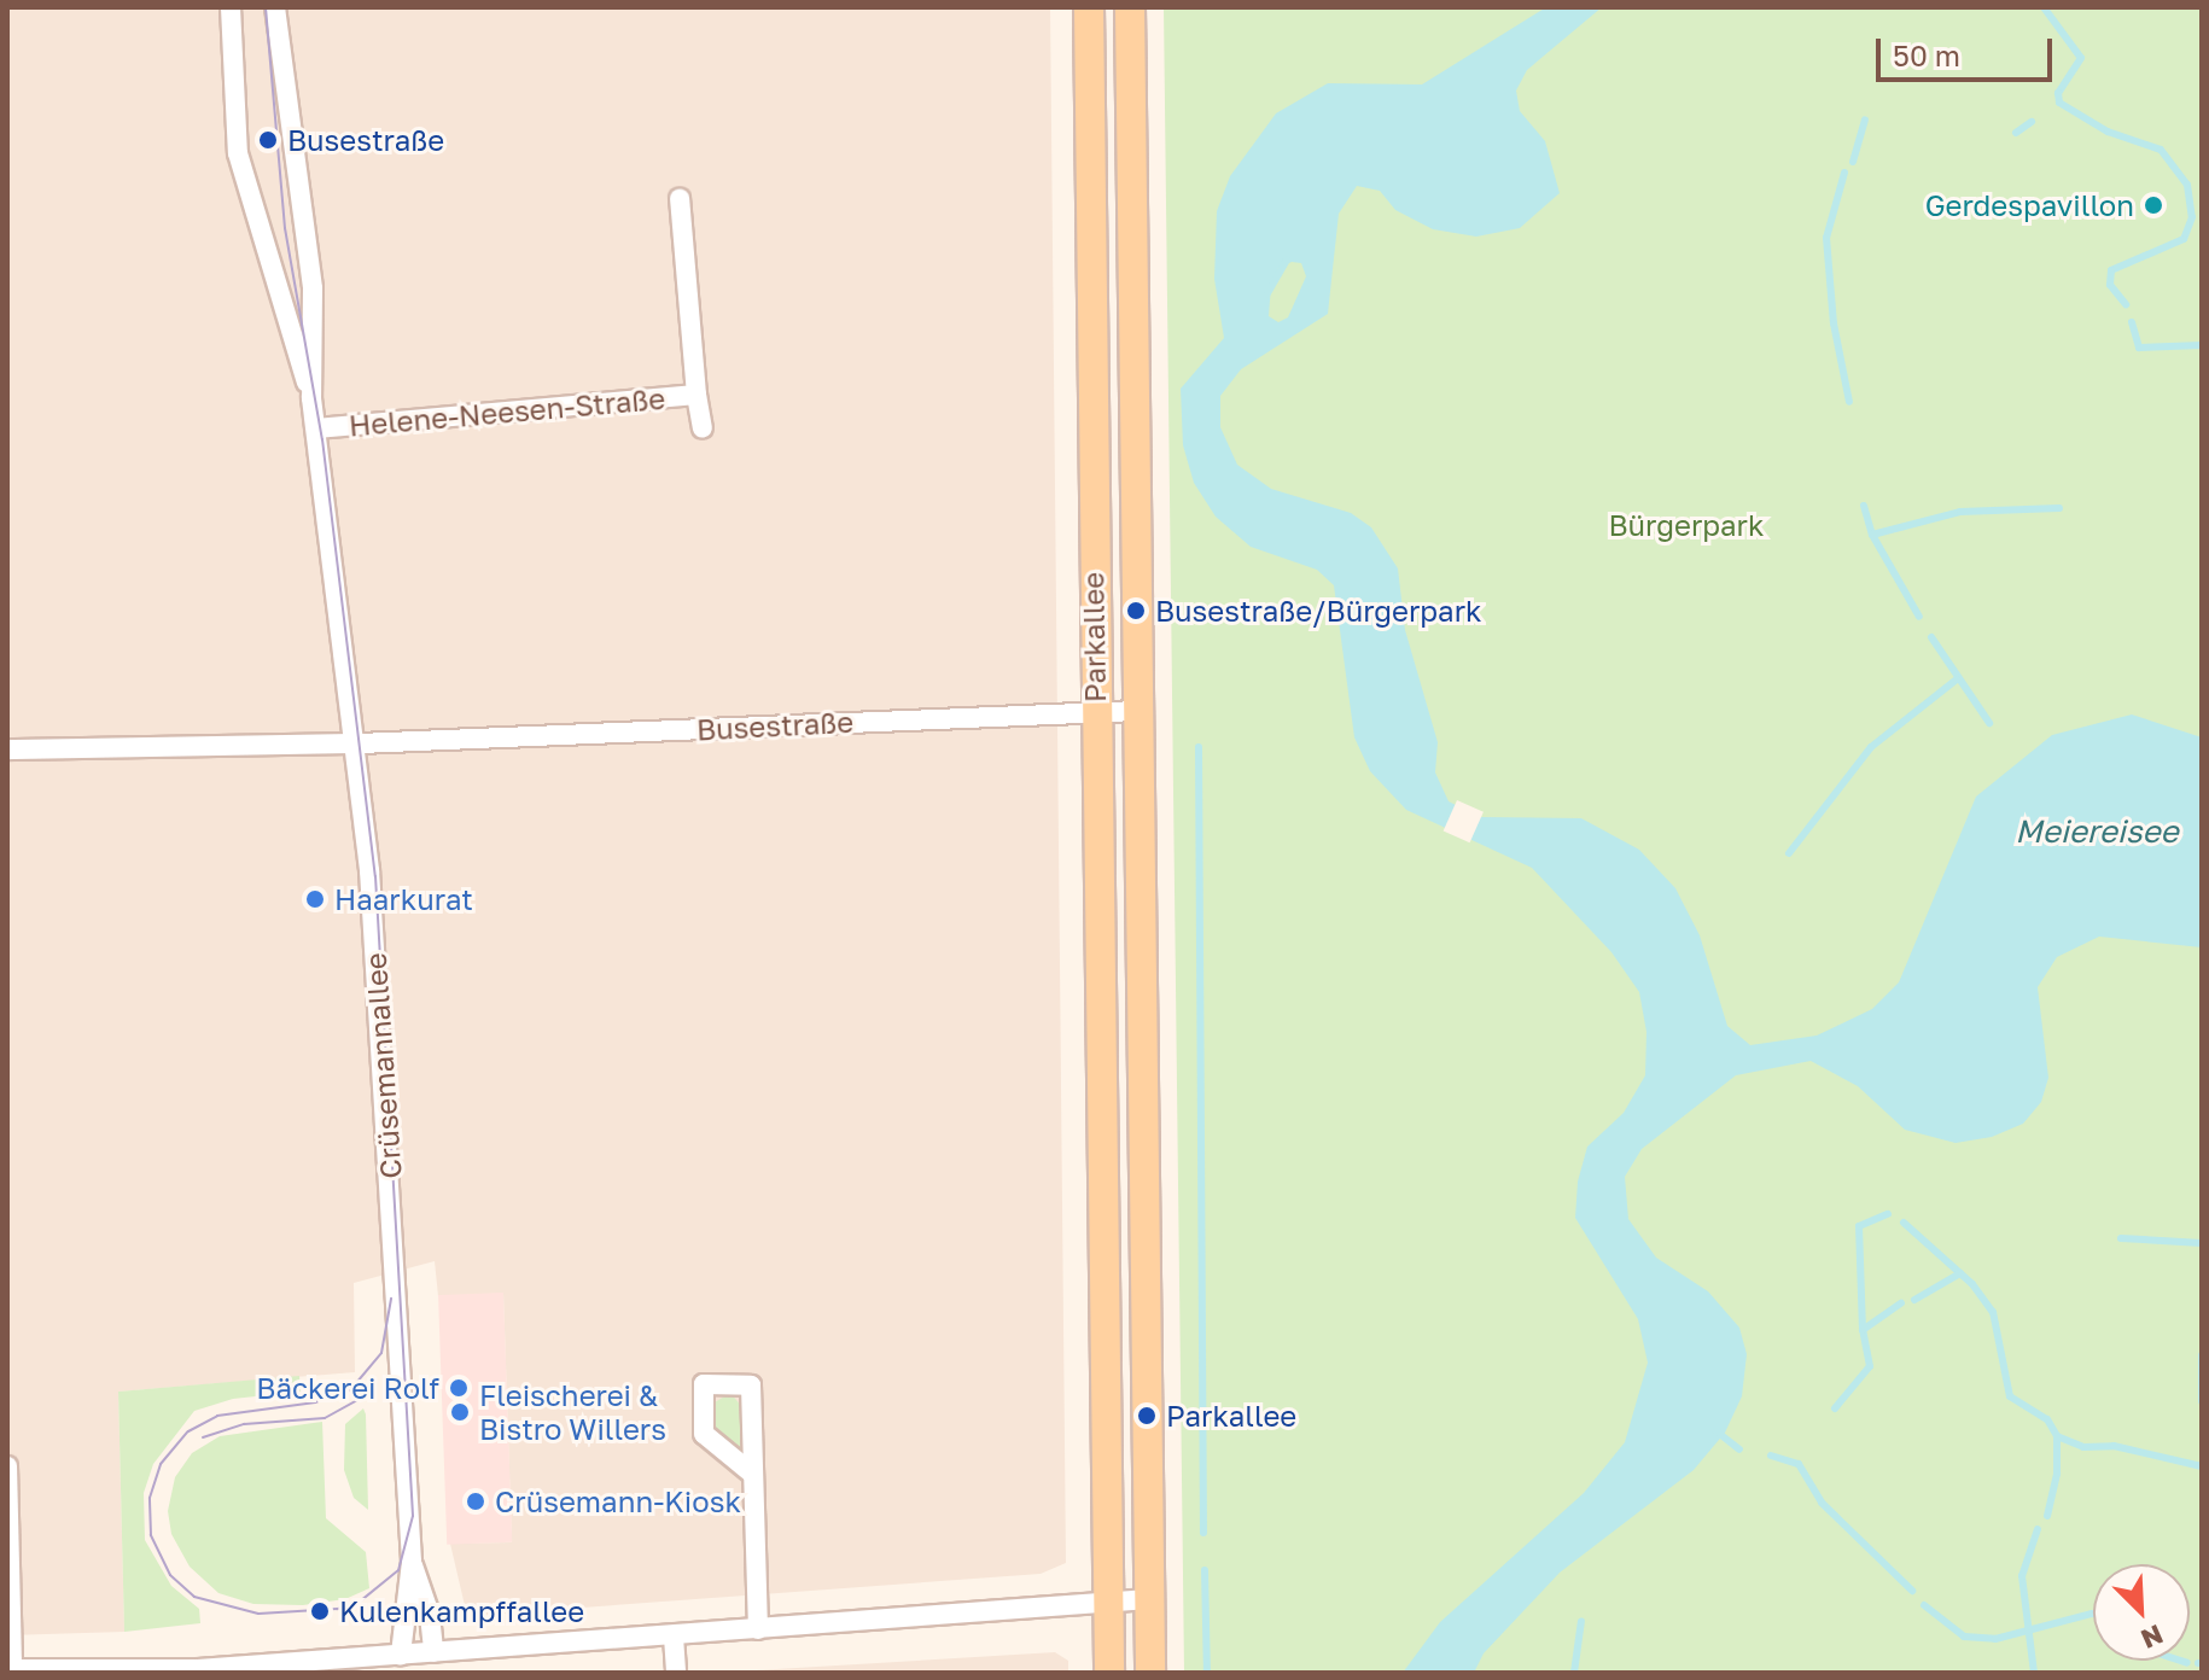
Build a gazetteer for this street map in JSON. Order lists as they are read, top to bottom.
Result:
{
  "streets": {
    "main road": ["Parkallee"],
    "street": ["Helene-Neesen-Straße", "Busestraße", "Crüsemannallee"]
  },
  "crossings": [
    ["Helene-Neesen-Straße", "Crüsemannallee"],
    ["Parkallee", "Busestraße"],
    ["Busestraße", "Crüsemannallee"]
  ],
  "water": ["Meiereisee"],
  "parks": ["Bürgerpark"],
  "places": [
    "Busestraße",
    "Gerdespavillon",
    "Busestraße/Bürgerpark",
    "Haarkurat",
    "Bäckerei Rolf",
    "Fleischerei & Bistro Willers",
    "Parkallee",
    "Crüsemann-Kiosk",
    "Kulenkampffallee"
  ],
  "scale_bar": "50 m",
  "north": "bottom right"
}
